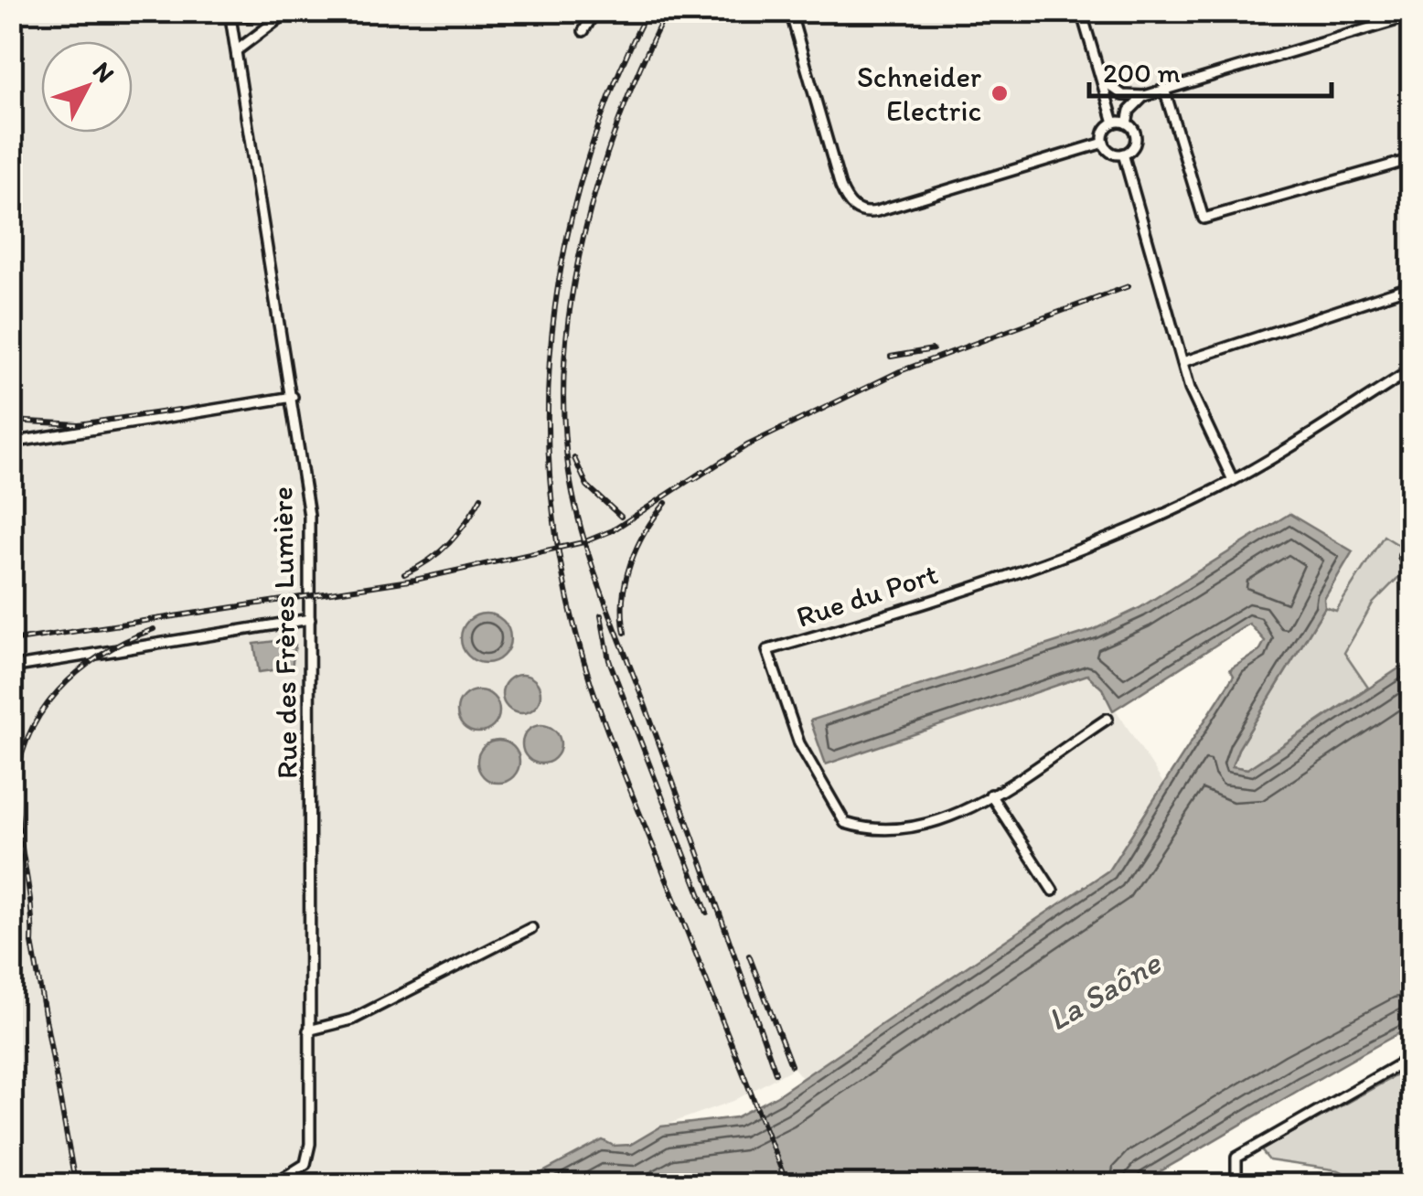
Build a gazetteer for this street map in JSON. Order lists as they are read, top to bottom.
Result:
{
  "streets": {
    "street": ["Rue du Port", "Rue des Frères Lumière"]
  },
  "water": ["La Saône"],
  "places": ["Schneider Electric"],
  "scale_bar": "200 m",
  "north": "top right"
}
